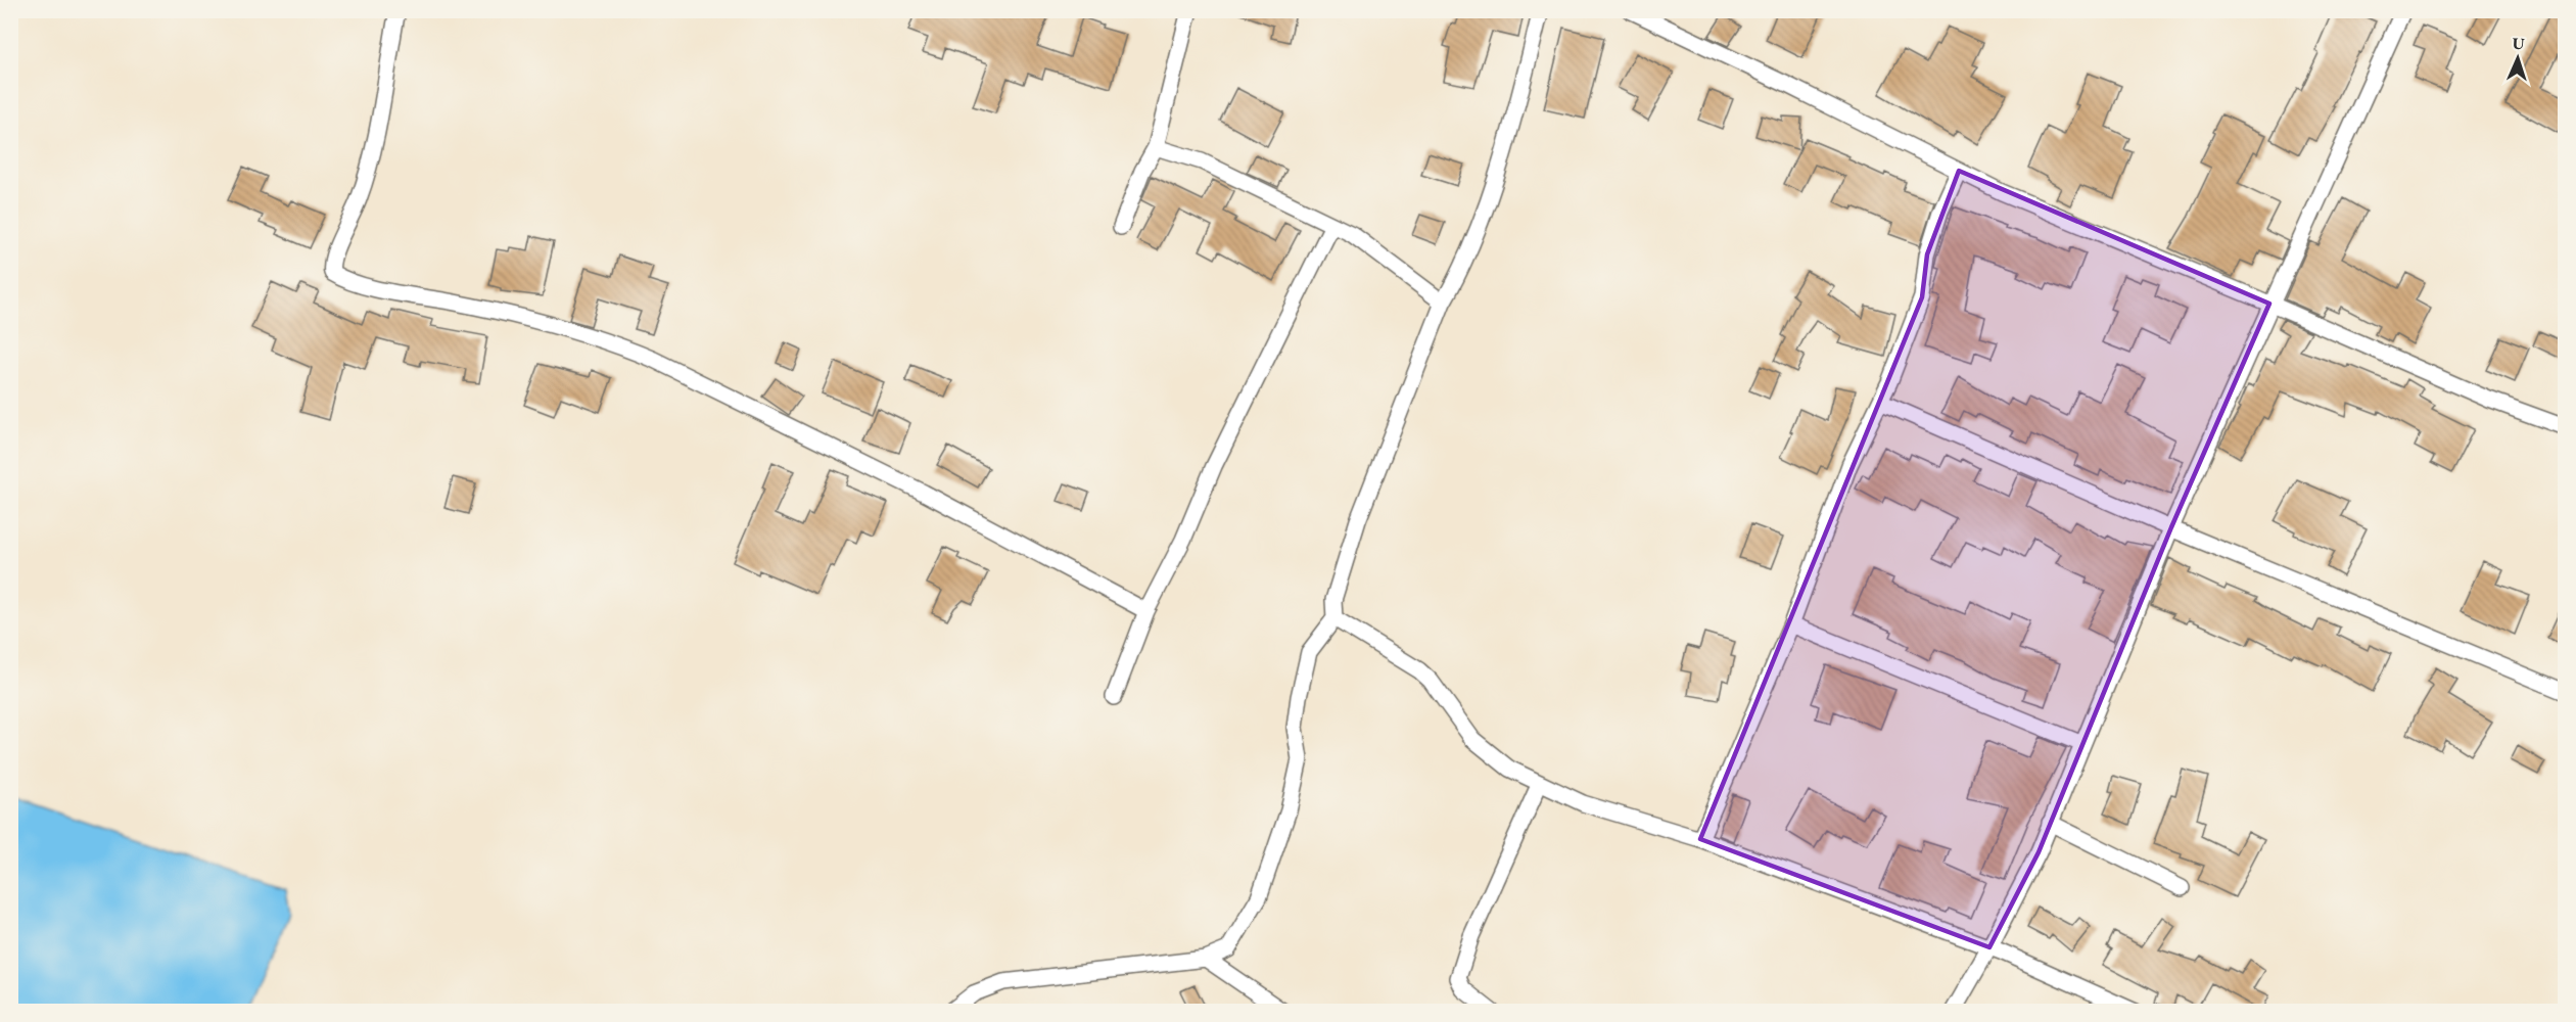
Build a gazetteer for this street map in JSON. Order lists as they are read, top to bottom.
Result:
{
  "north": "top"
}
